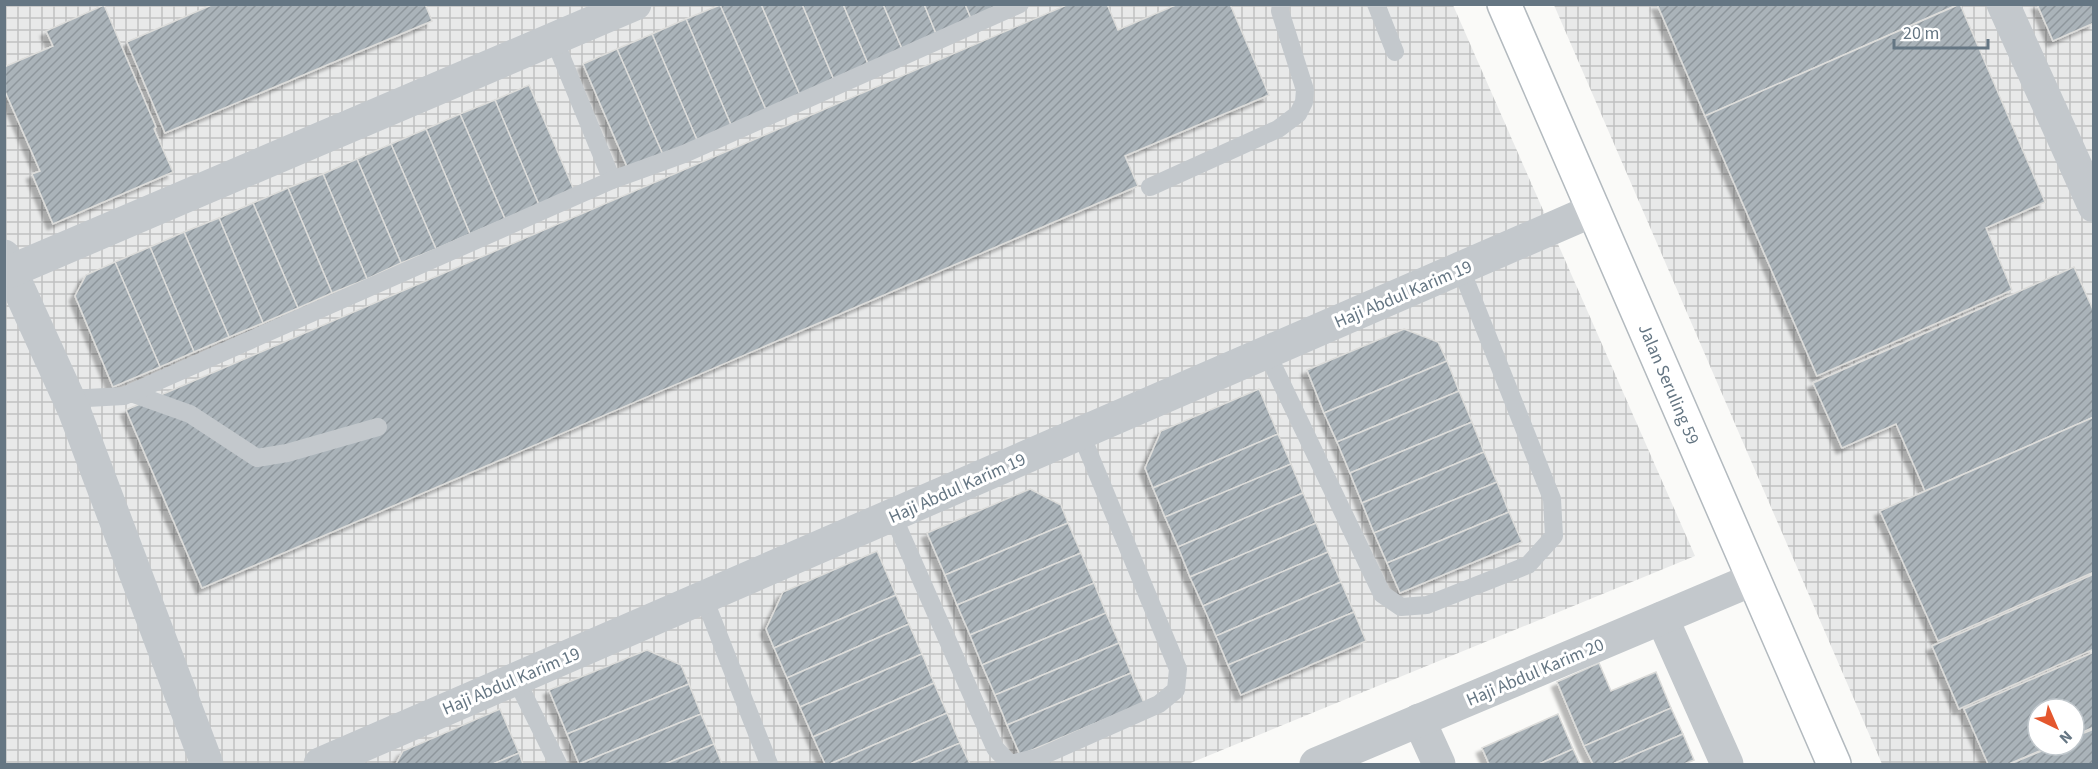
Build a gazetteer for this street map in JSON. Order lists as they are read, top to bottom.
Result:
{
  "streets": {
    "main road": ["Jalan Seruling 59"],
    "street": ["Haji Abdul Karim 19", "Haji Abdul Karim 20"]
  },
  "crossings": [
    ["Haji Abdul Karim 19", "Jalan Seruling 59"],
    ["Jalan Seruling 59", "Haji Abdul Karim 20"]
  ],
  "scale_bar": "20 m",
  "north": "bottom right"
}
